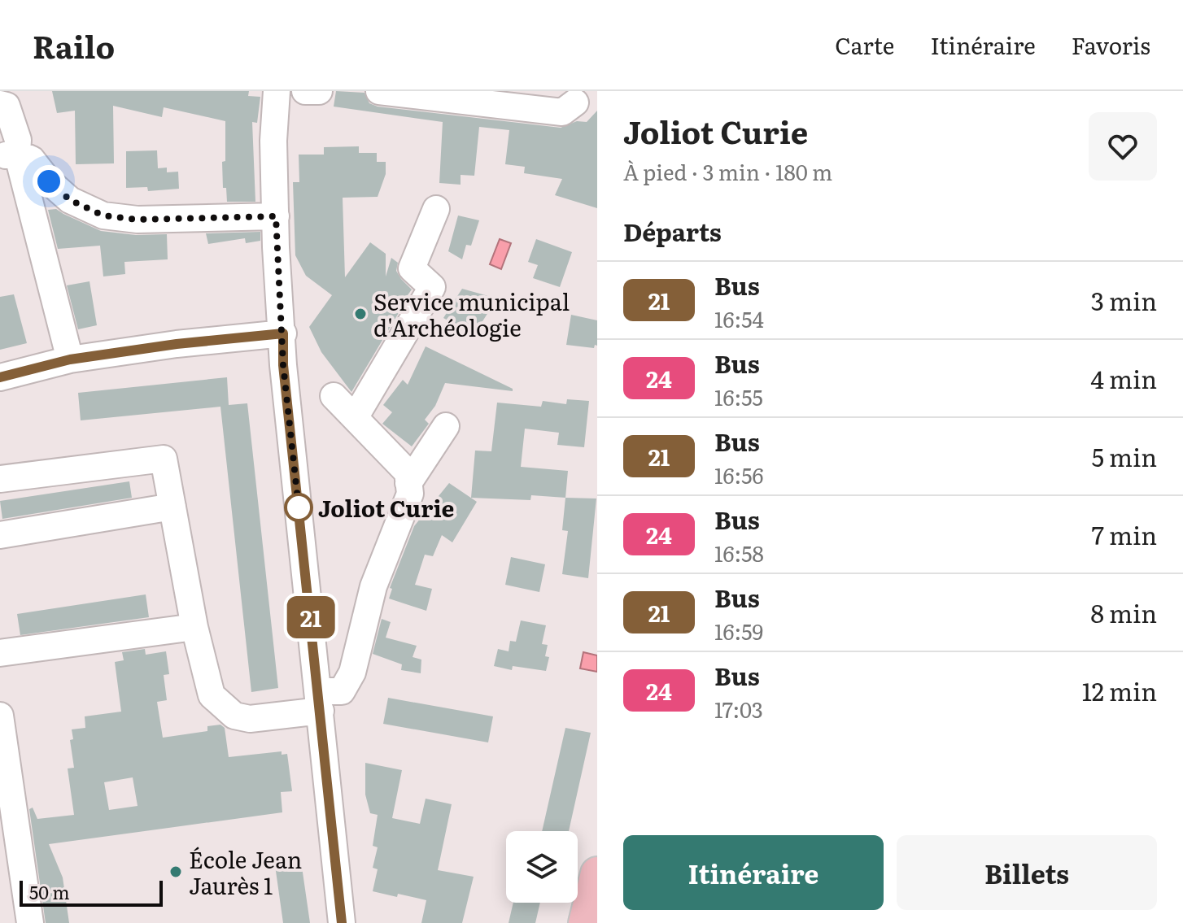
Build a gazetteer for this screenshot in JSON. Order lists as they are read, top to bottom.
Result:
{
  "places": ["Service municipal d'Archéologie", "Joliot Curie", "École Jean Jaurès 1"],
  "lines": ["bus line 21"],
  "scale_bar": "50 m",
  "page": {
    "header": "Railo",
    "nav": ["Carte", "Itinéraire", "Favoris"],
    "on_map": "21",
    "heading": [
      ["Joliot Curie", "À pied · 3 min · 180 m"],
      "Départs"
    ],
    "list": [
      {
        "mark": "21",
        "name": "Bus",
        "note": "16:54",
        "value": "3 min"
      },
      {
        "mark": "24",
        "name": "Bus",
        "note": "16:55",
        "value": "4 min"
      },
      {
        "mark": "21",
        "name": "Bus",
        "note": "16:56",
        "value": "5 min"
      },
      {
        "mark": "24",
        "name": "Bus",
        "note": "16:58",
        "value": "7 min"
      },
      {
        "mark": "21",
        "name": "Bus",
        "note": "16:59",
        "value": "8 min"
      },
      {
        "mark": "24",
        "name": "Bus",
        "note": "17:03",
        "value": "12 min"
      }
    ],
    "buttons": ["Itinéraire", "Billets"],
    "scale": "50 m"
  }
}
